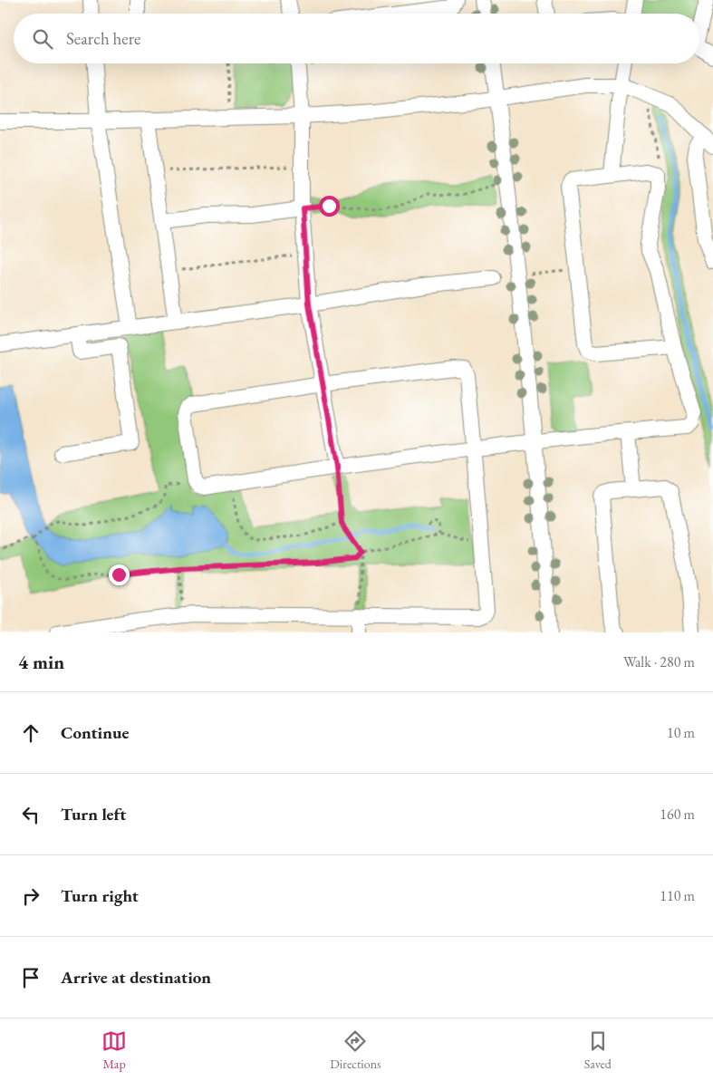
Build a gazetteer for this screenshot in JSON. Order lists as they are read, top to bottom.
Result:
{
  "page": {
    "search": "Search here",
    "heading": ["4 min", "Walk · 280 m"],
    "list": [
      ["Continue", "10 m"],
      ["Turn left", "160 m"],
      ["Turn right", "110 m"],
      "Arrive at destination"
    ],
    "nav": ["Map", "Directions", "Saved"]
  }
}
